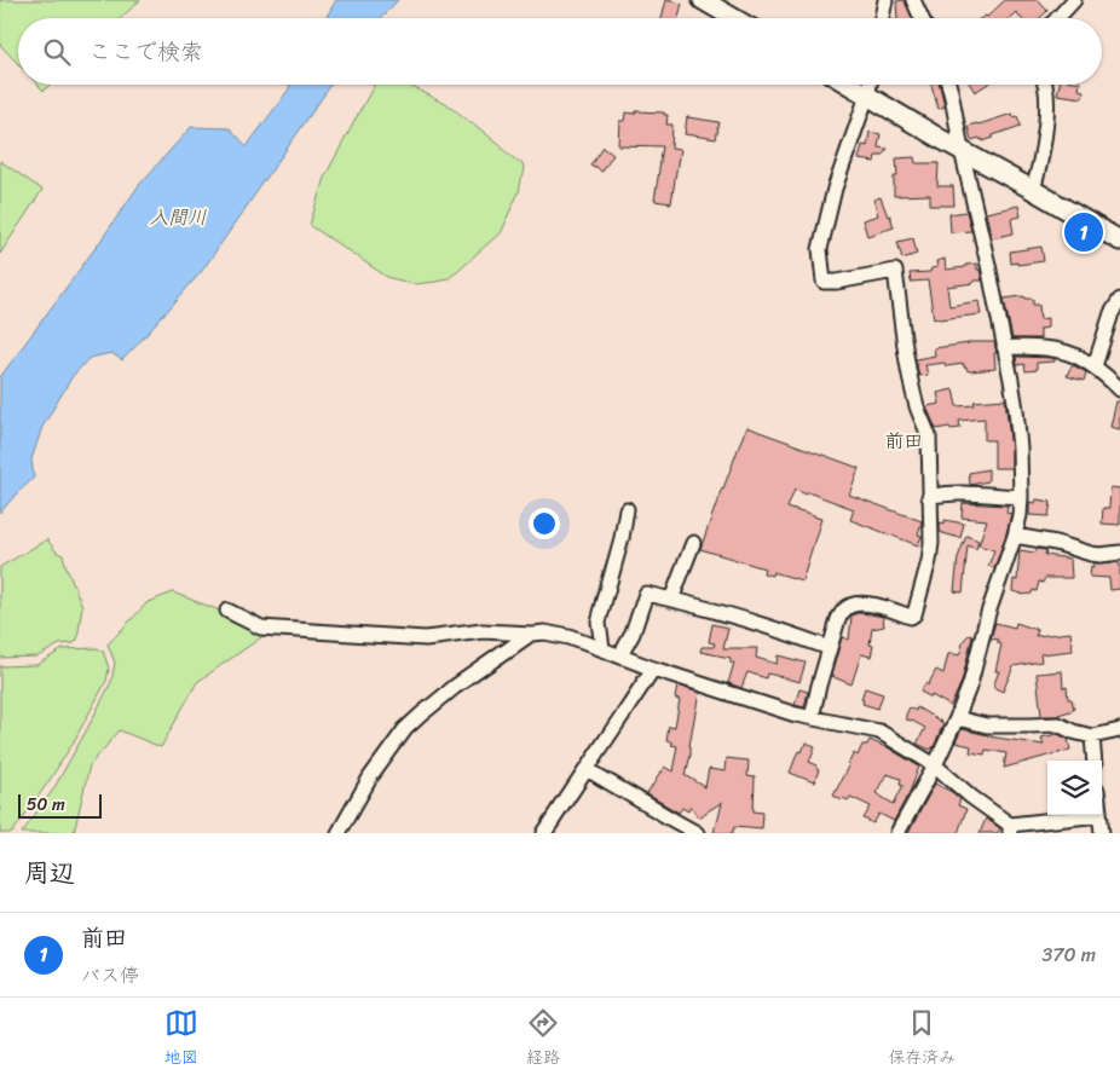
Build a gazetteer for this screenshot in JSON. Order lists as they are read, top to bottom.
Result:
{
  "districts": ["前田"],
  "water": ["入間川"],
  "scale_bar": "50 m",
  "page": {
    "search": "ここで検索",
    "pins": "1",
    "scale": "50 m",
    "heading": "周辺",
    "list": [
      {
        "mark": "1",
        "name": "前田",
        "note": "バス停",
        "value": "370 m"
      }
    ],
    "nav": ["地図", "経路", "保存済み"]
  }
}
